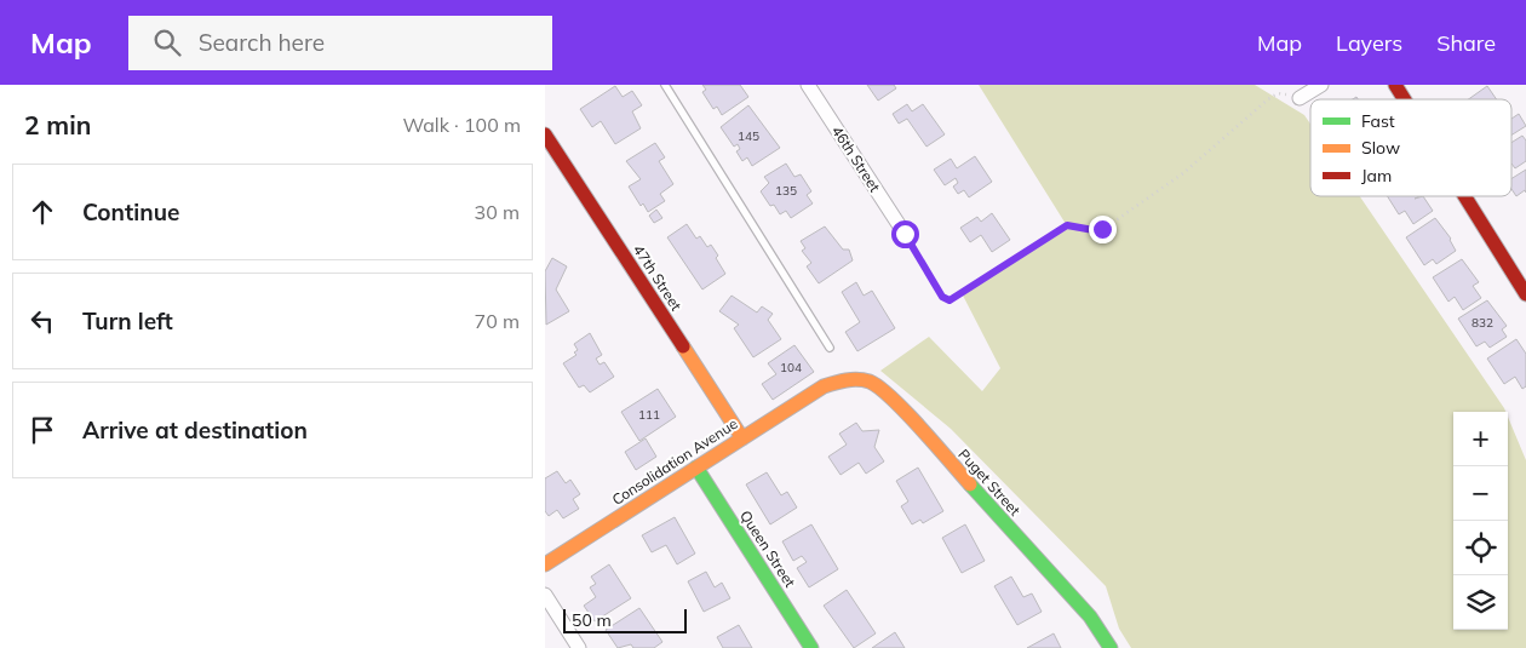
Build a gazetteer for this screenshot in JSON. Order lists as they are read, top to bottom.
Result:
{
  "streets": {
    "street": [
      "46th Street",
      "47th Street",
      "Consolidation Avenue",
      "Puget Street",
      "Queen Street"
    ]
  },
  "crossings": [
    ["47th Street", "Consolidation Avenue"],
    ["Consolidation Avenue", "Puget Street"],
    ["Consolidation Avenue", "Queen Street"]
  ],
  "house_numbers": [
    "145",
    "135",
    "832",
    "104",
    "111"
  ],
  "legend": ["Fast", "Slow", "Jam"],
  "scale_bar": "50 m",
  "page": {
    "header": "Map",
    "search": "Search here",
    "nav": ["Map", "Layers", "Share"],
    "heading": ["2 min", "Walk · 100 m"],
    "list": [
      ["Continue", "30 m"],
      ["Turn left", "70 m"],
      "Arrive at destination"
    ],
    "map_buttons": ["+", "−"],
    "scale": "50 m"
  }
}
